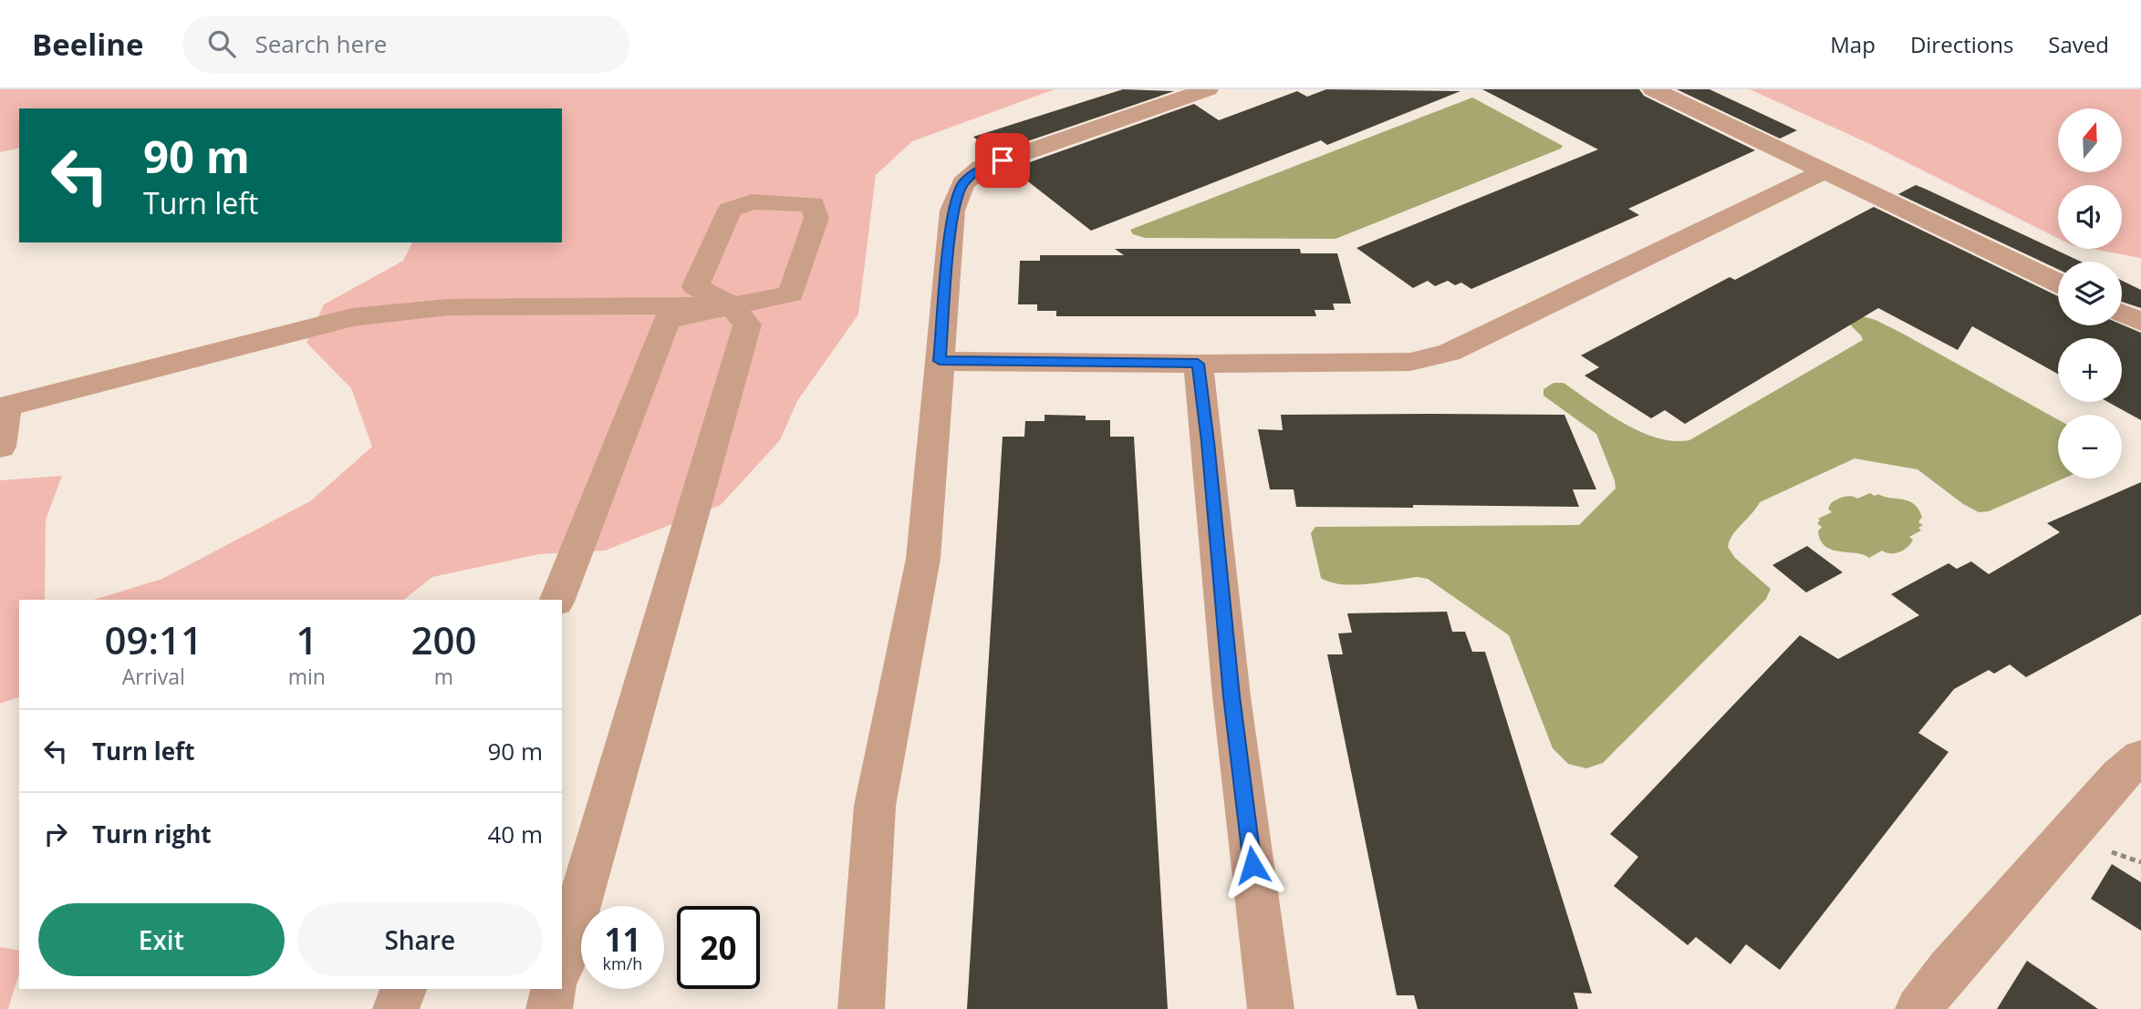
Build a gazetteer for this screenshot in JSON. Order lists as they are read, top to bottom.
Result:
{
  "north": "top",
  "page": {
    "header": "Beeline",
    "search": "Search here",
    "nav": ["Map", "Directions", "Saved"],
    "map_buttons": ["+", "−"],
    "turn": ["90 m", "Turn left"],
    "eta": [
      "09:11",
      "Arrival",
      "1",
      "min",
      "200",
      "m"
    ],
    "list": [
      {
        "name": "Turn left",
        "value": "90 m"
      },
      {
        "name": "Turn right",
        "value": "40 m"
      }
    ],
    "buttons": ["Exit", "Share"],
    "speed": "11 km/h",
    "limit": "20"
  }
}
